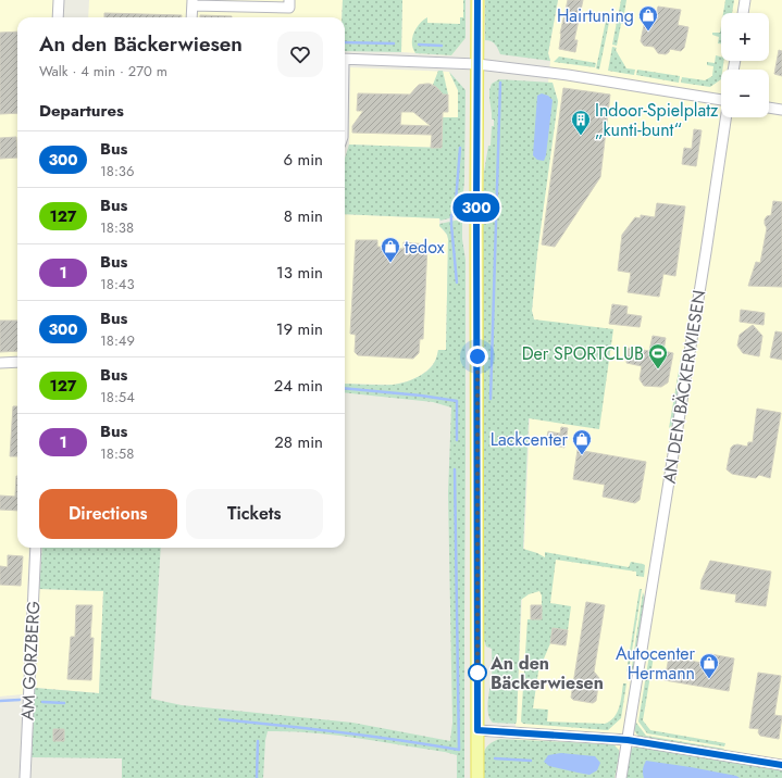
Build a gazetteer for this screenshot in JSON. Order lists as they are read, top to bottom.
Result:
{
  "streets": {
    "street": ["AN DEN BÄCKERWIESEN", "AM GORZBERG"]
  },
  "places": {
    "shop": [
      "Hairtuning",
      "tedox",
      "Lackcenter",
      "Autocenter Hermann"
    ],
    "building": ["Indoor-Spielplatz „kunti-bunt“"],
    "sports": ["Der SPORTCLUB"],
    "other": ["An den Bäckerwiesen"]
  },
  "lines": ["bus line 300"],
  "page": {
    "on_map": "300",
    "map_buttons": ["+", "−"],
    "heading": [
      ["An den Bäckerwiesen", "Walk · 4 min · 270 m"],
      "Departures"
    ],
    "list": [
      {
        "mark": "300",
        "name": "Bus",
        "note": "18:36",
        "value": "6 min"
      },
      {
        "mark": "127",
        "name": "Bus",
        "note": "18:38",
        "value": "8 min"
      },
      {
        "mark": "1",
        "name": "Bus",
        "note": "18:43",
        "value": "13 min"
      },
      {
        "mark": "300",
        "name": "Bus",
        "note": "18:49",
        "value": "19 min"
      },
      {
        "mark": "127",
        "name": "Bus",
        "note": "18:54",
        "value": "24 min"
      },
      {
        "mark": "1",
        "name": "Bus",
        "note": "18:58",
        "value": "28 min"
      }
    ],
    "buttons": ["Directions", "Tickets"]
  }
}
